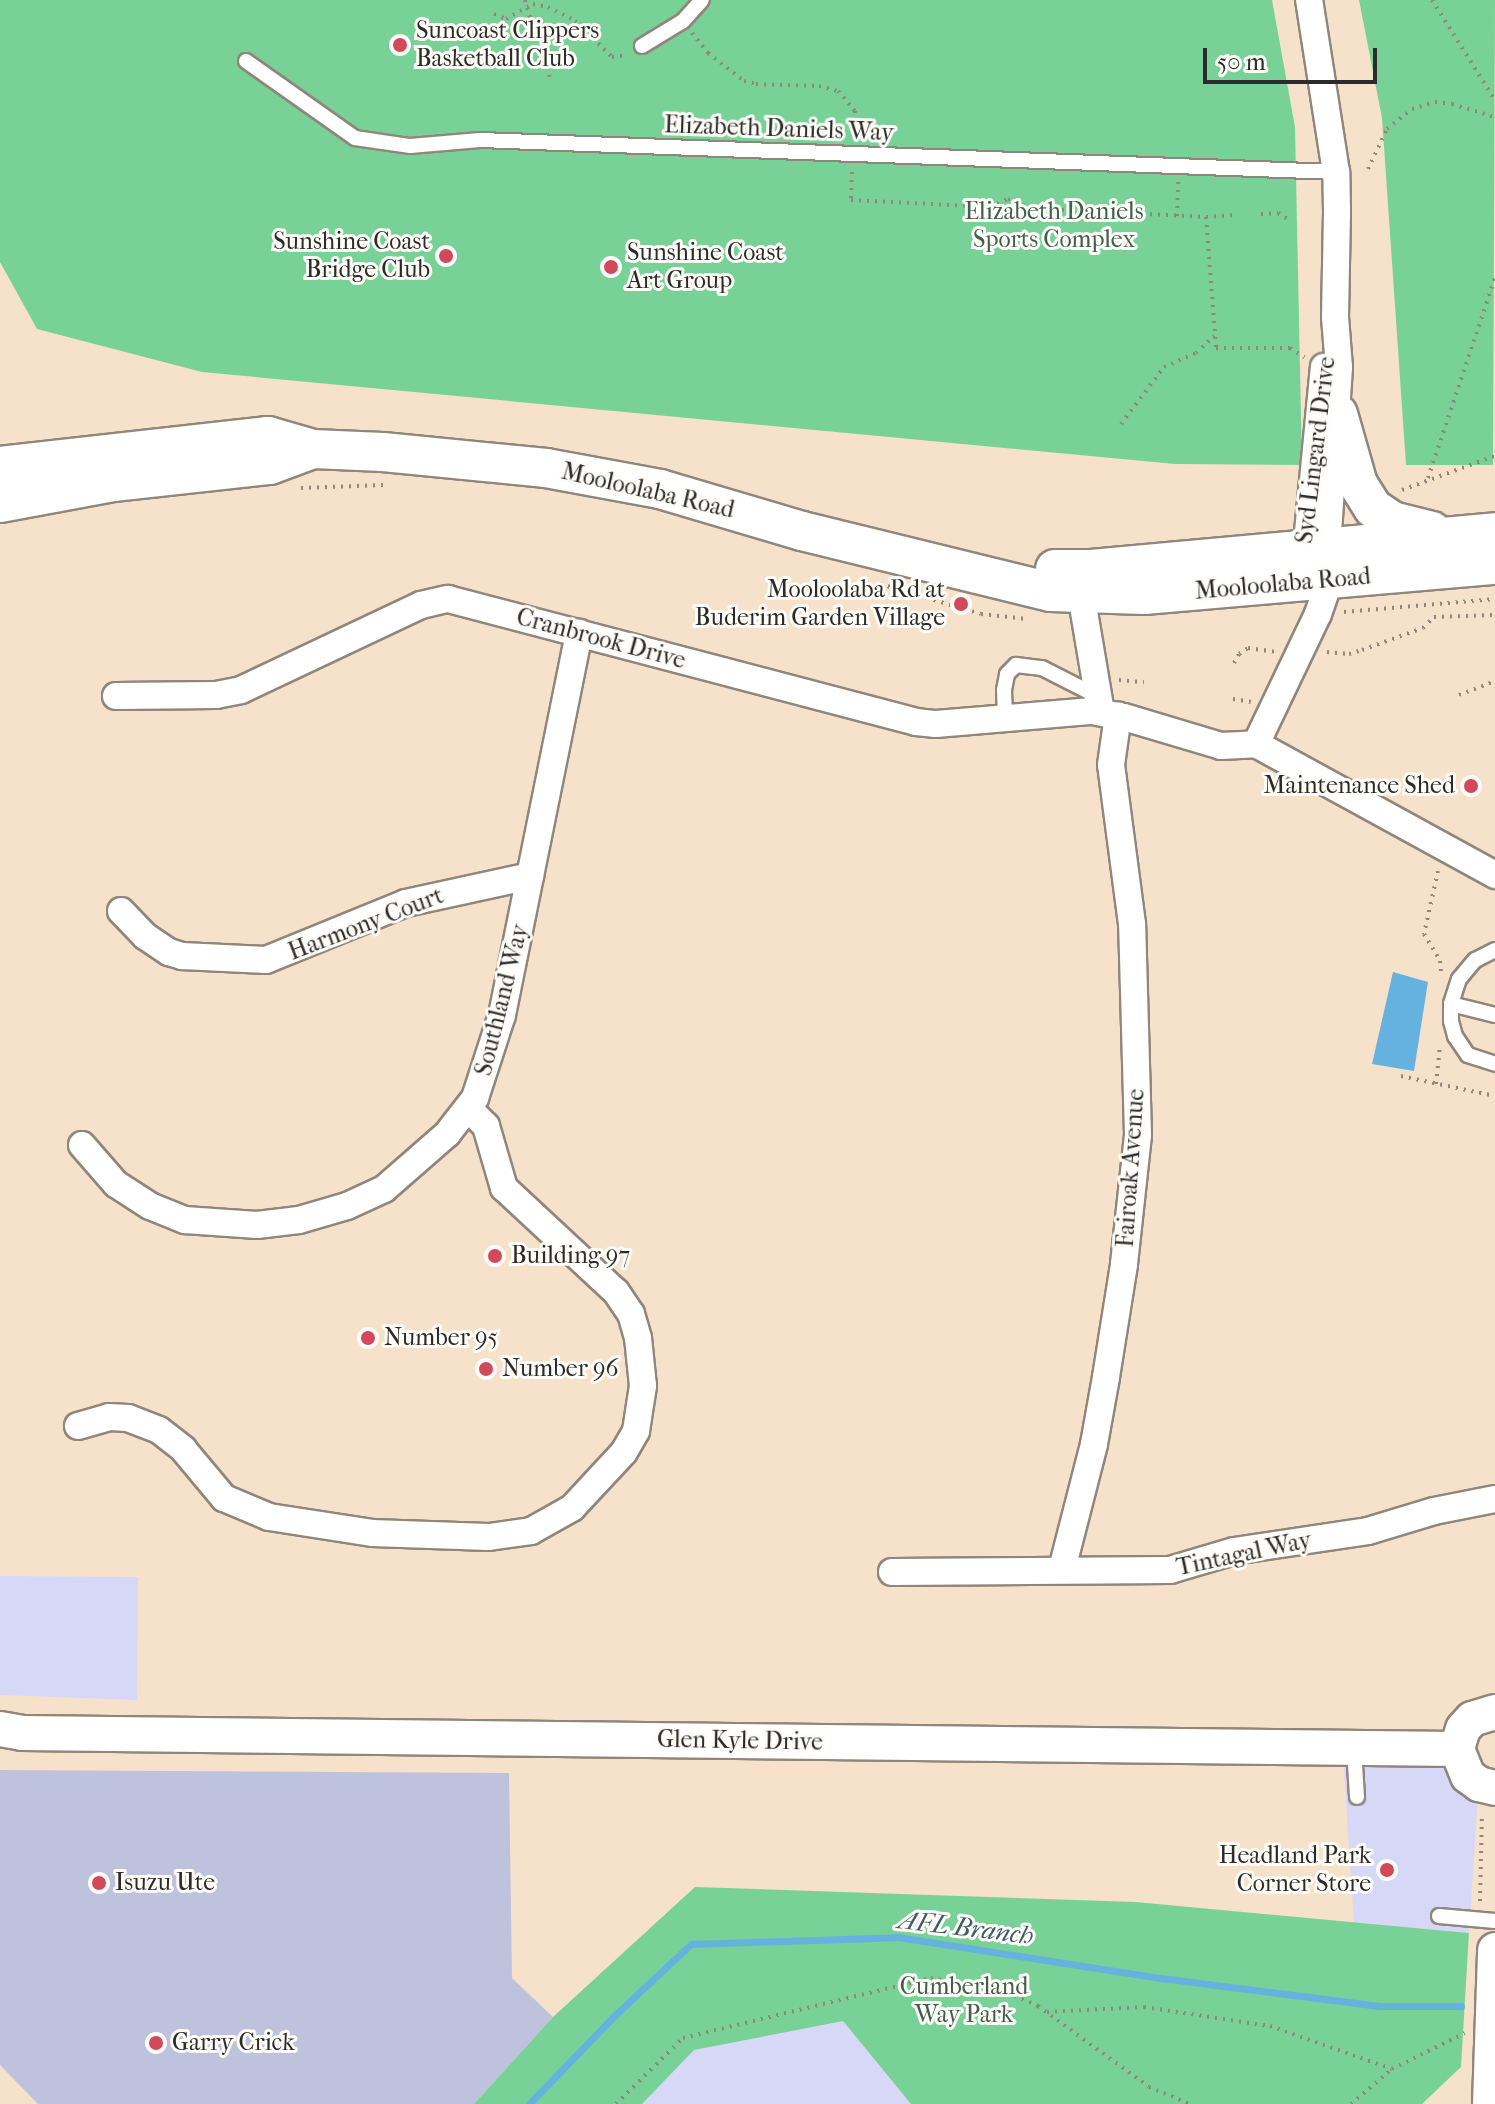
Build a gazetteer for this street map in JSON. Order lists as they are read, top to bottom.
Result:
{
  "streets": {
    "main road": ["Mooloolaba Road"],
    "street": [
      "Syd Lingard Drive",
      "Cranbrook Drive",
      "Harmony Court",
      "Southland Way",
      "Fairoak Avenue",
      "Tintagal Way",
      "Glen Kyle Drive"
    ],
    "lane": ["Elizabeth Daniels Way"]
  },
  "crossings": [
    ["Elizabeth Daniels Way", "Syd Lingard Drive"],
    ["Syd Lingard Drive", "Mooloolaba Road"],
    ["Mooloolaba Road", "Fairoak Avenue"],
    ["Cranbrook Drive", "Southland Way"],
    ["Cranbrook Drive", "Fairoak Avenue"],
    ["Harmony Court", "Southland Way"],
    ["Fairoak Avenue", "Tintagal Way"]
  ],
  "water": ["AFL Branch"],
  "parks": ["Elizabeth Daniels Sports Complex", "Cumberland Way Park"],
  "places": [
    "Suncoast Clippers Basketball Club",
    "Sunshine Coast Bridge Club",
    "Sunshine Coast Art Group",
    "Mooloolaba Rd at Buderim Garden Village",
    "Maintenance Shed",
    "Building 97",
    "Number 95",
    "Number 96",
    "Headland Park Corner Store",
    "Isuzu Ute",
    "Garry Crick"
  ],
  "scale_bar": "50 m"
}
